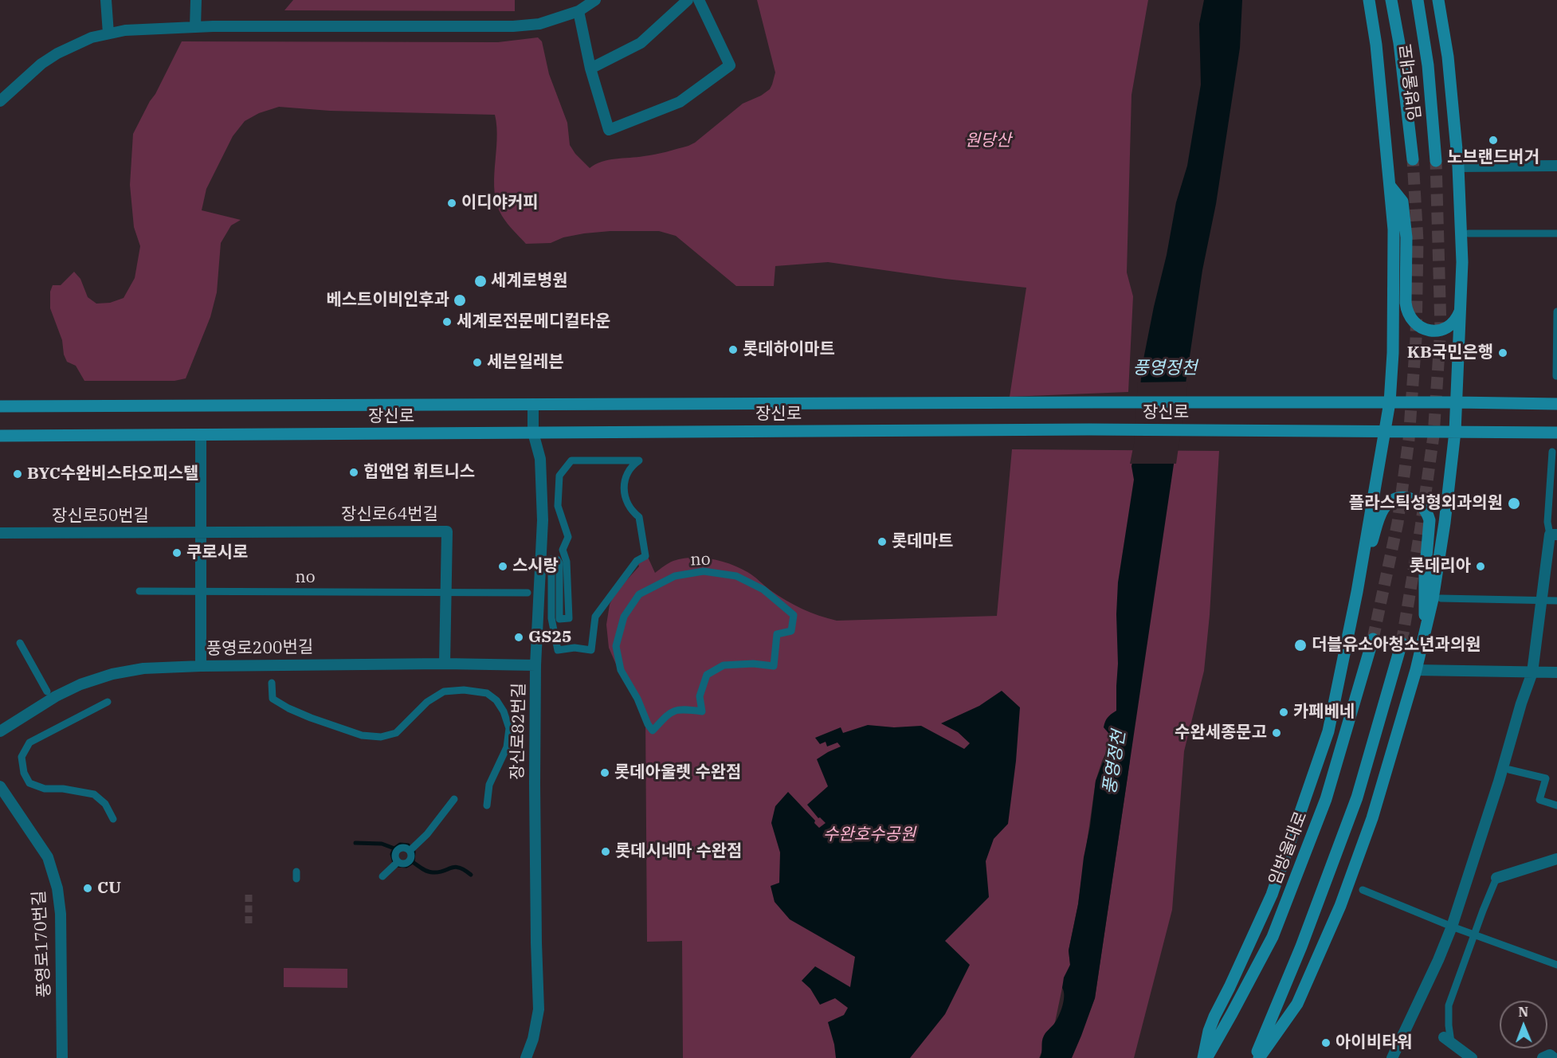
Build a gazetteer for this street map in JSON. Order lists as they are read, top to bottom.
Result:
{
  "streets": {
    "main road": ["임방울대로", "장신로"],
    "street": [
      "장신로64번길",
      "장신로50번길",
      "no",
      "풍영로200번길",
      "장신로82번길",
      "풍영로170번길"
    ]
  },
  "crossings": [
    ["장신로", "장신로82번길"],
    ["장신로64번길", "장신로50번길"],
    ["장신로64번길", "no"],
    ["장신로64번길", "풍영로200번길"],
    ["풍영로200번길", "장신로82번길"]
  ],
  "water": ["풍영정천"],
  "parks": ["원당산", "수완호수공원"],
  "places": [
    "노브랜드버거",
    "이디야커피",
    "세계로병원",
    "베스트이비인후과",
    "세계로전문메디컬타운",
    "롯데하이마트",
    "KB국민은행",
    "세븐일레븐",
    "힙앤업 휘트니스",
    "BYC수완비스타오피스텔",
    "플라스틱성형외과의원",
    "롯데마트",
    "쿠로시로",
    "스시랑",
    "롯데리아",
    "GS25",
    "더블유소아청소년과의원",
    "카페베네",
    "수완세종문고",
    "롯데아울렛 수완점",
    "롯데시네마 수완점",
    "CU",
    "아이비타워"
  ],
  "north": "top"
}
